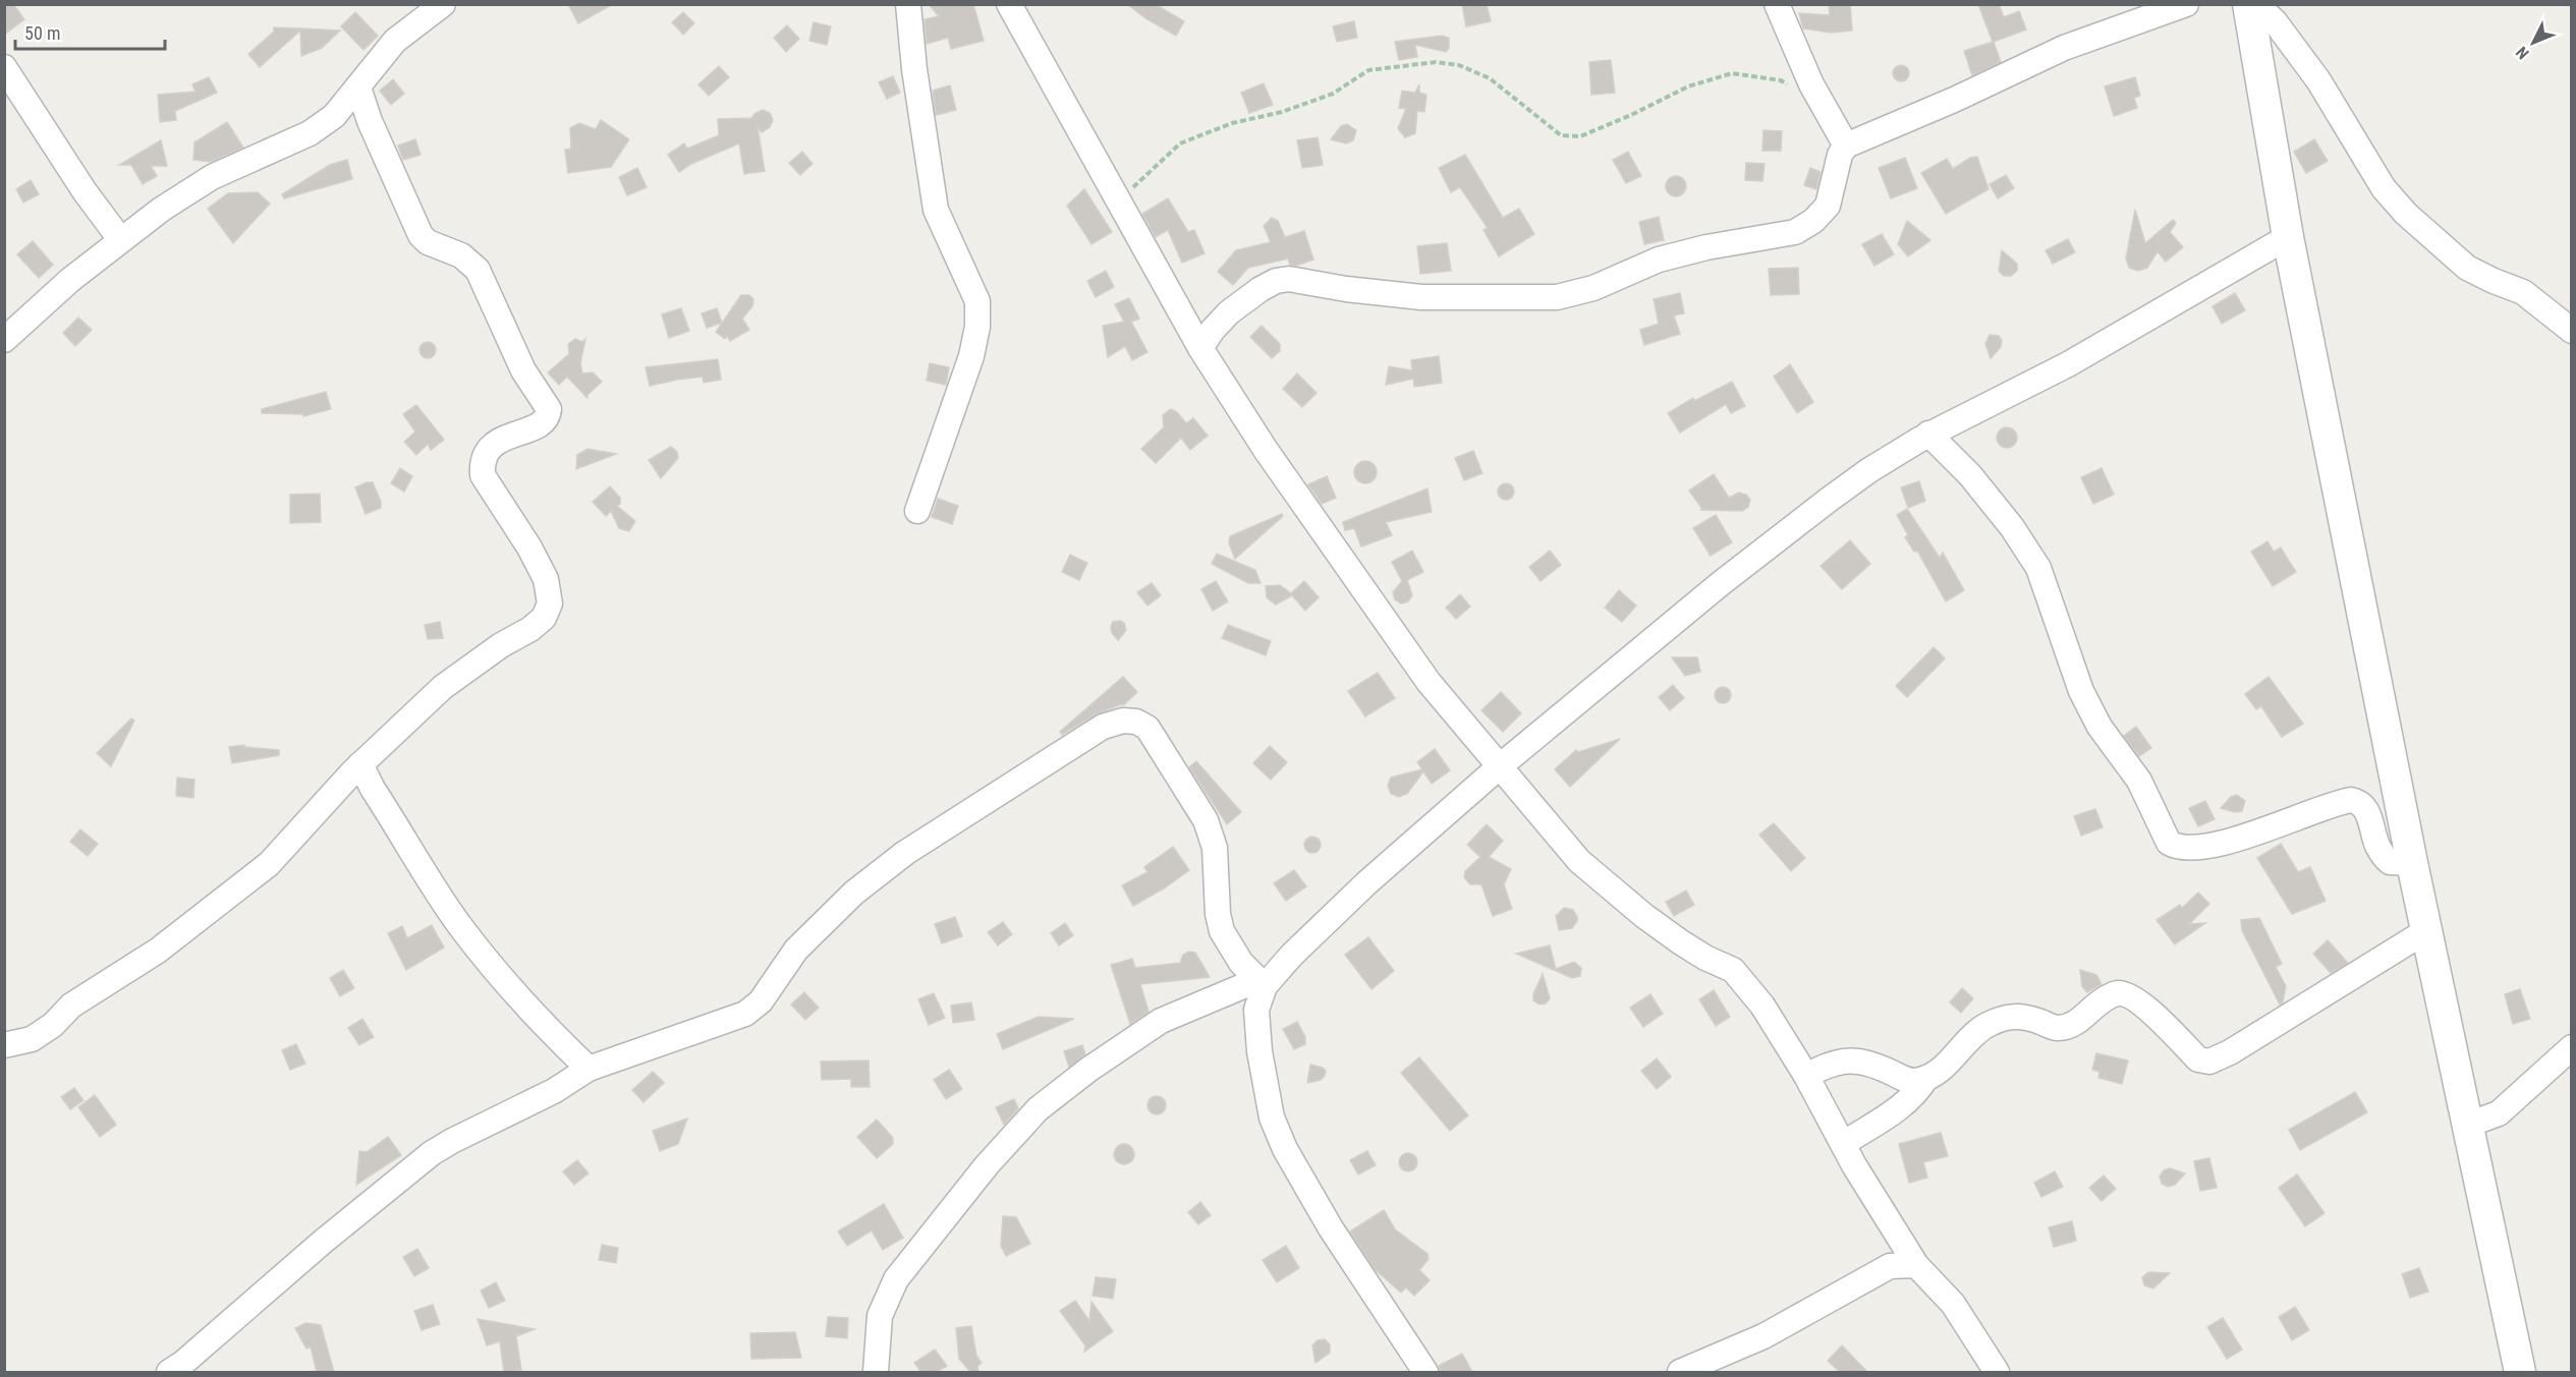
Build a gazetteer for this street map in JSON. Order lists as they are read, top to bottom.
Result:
{
  "scale_bar": "50 m",
  "north": "bottom left"
}
